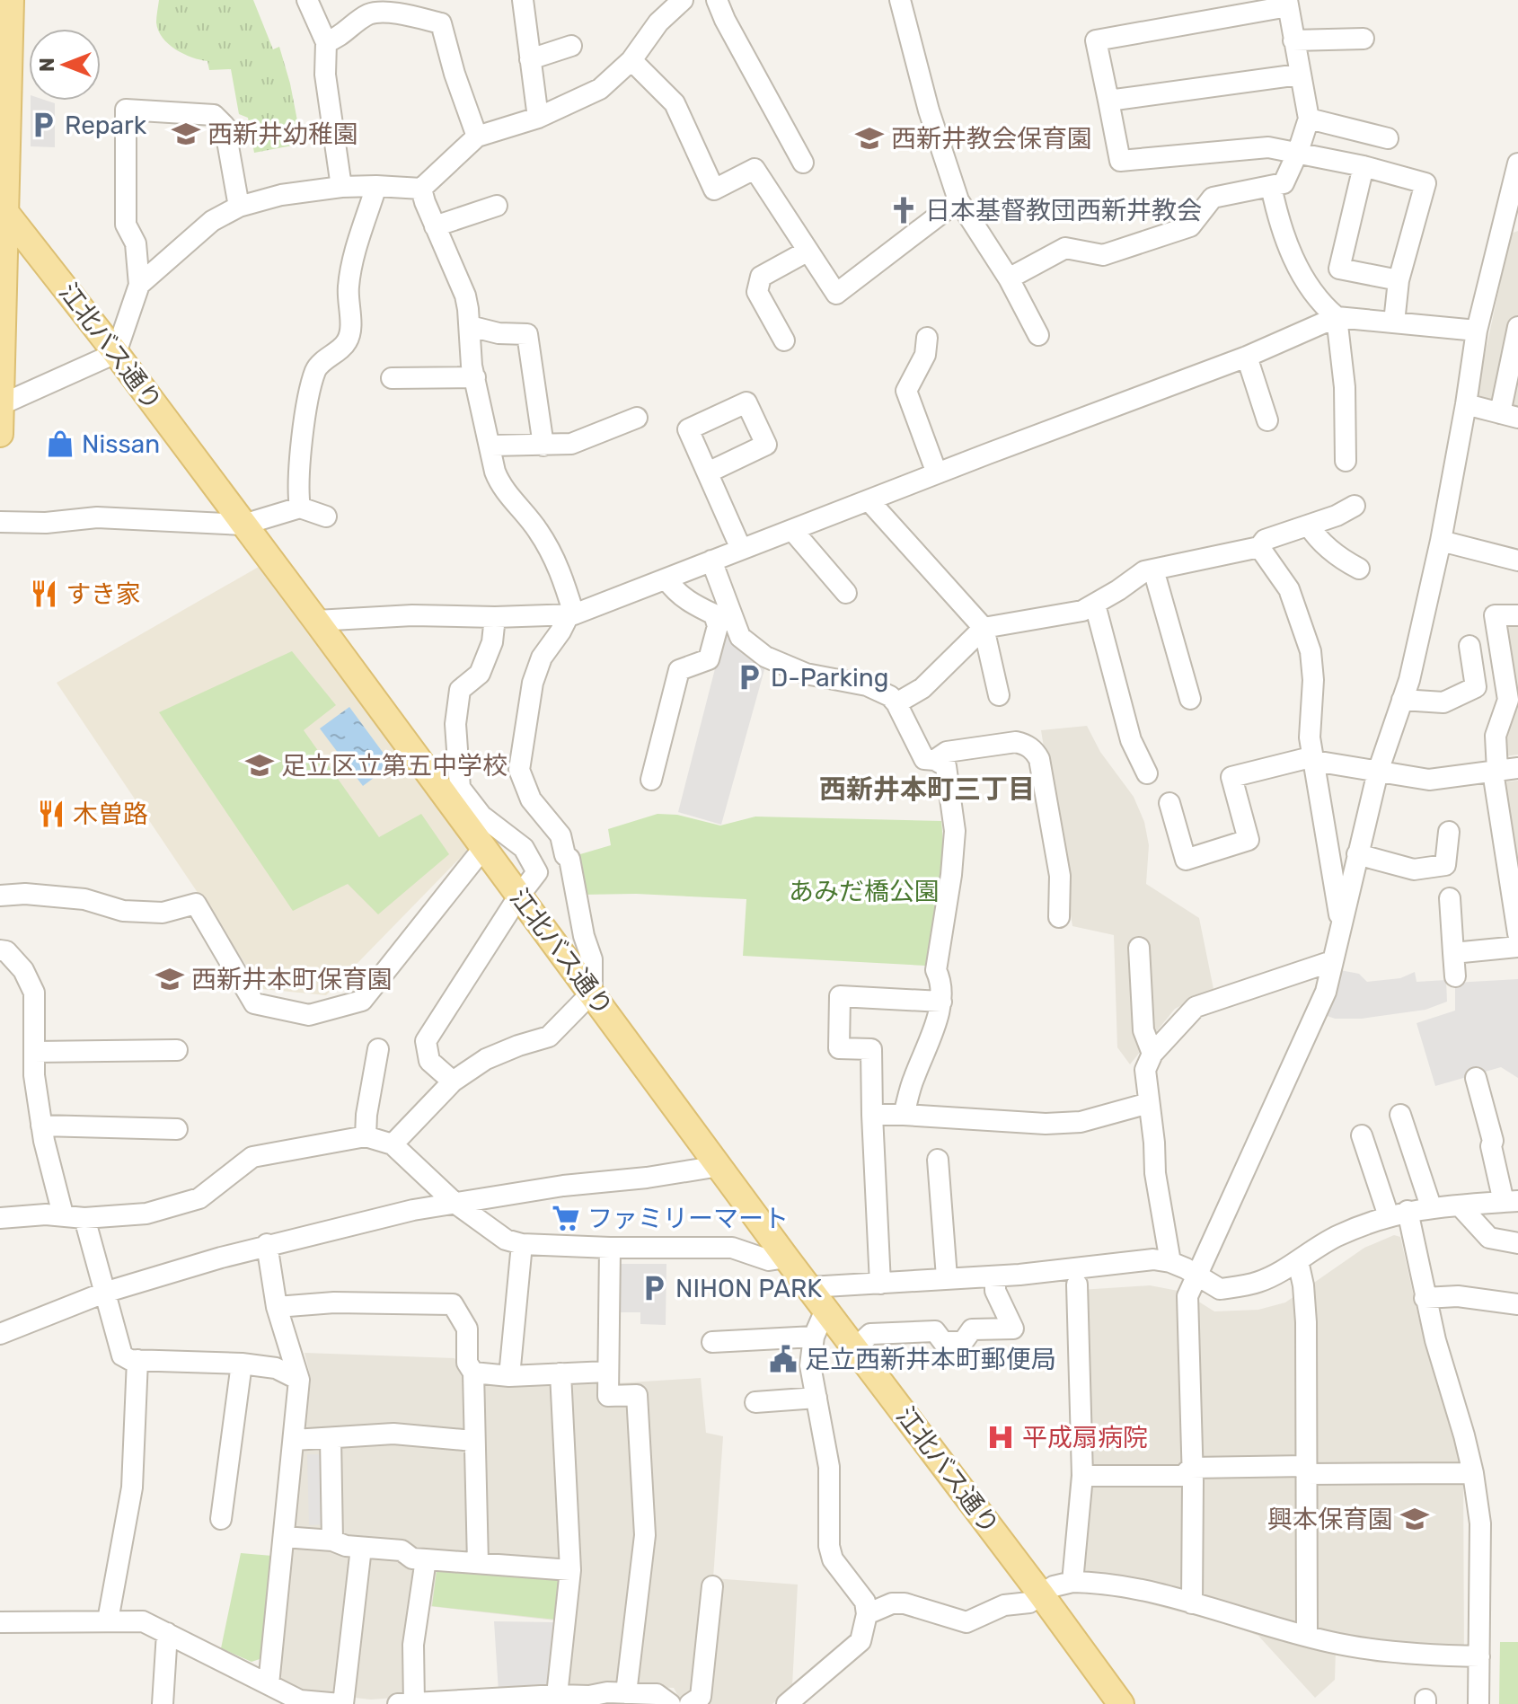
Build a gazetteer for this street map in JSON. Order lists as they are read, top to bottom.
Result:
{
  "streets": {
    "main road": ["江北バス通り"]
  },
  "districts": ["西新井本町三丁目"],
  "parks": ["あみだ橋公園"],
  "places": {
    "parking": ["Repark", "D-Parking", "NIHON PARK"],
    "school or university": [
      "西新井幼稚園",
      "西新井教会保育園",
      "足立区立第五中学校",
      "西新井本町保育園",
      "興本保育園"
    ],
    "church": ["日本基督教団西新井教会"],
    "shop": ["Nissan"],
    "restaurant": ["すき家", "木曽路"],
    "supermarket": ["ファミリーマート"],
    "public building": ["足立西新井本町郵便局"],
    "hospital": ["平成扇病院"]
  },
  "north": "left"
}
